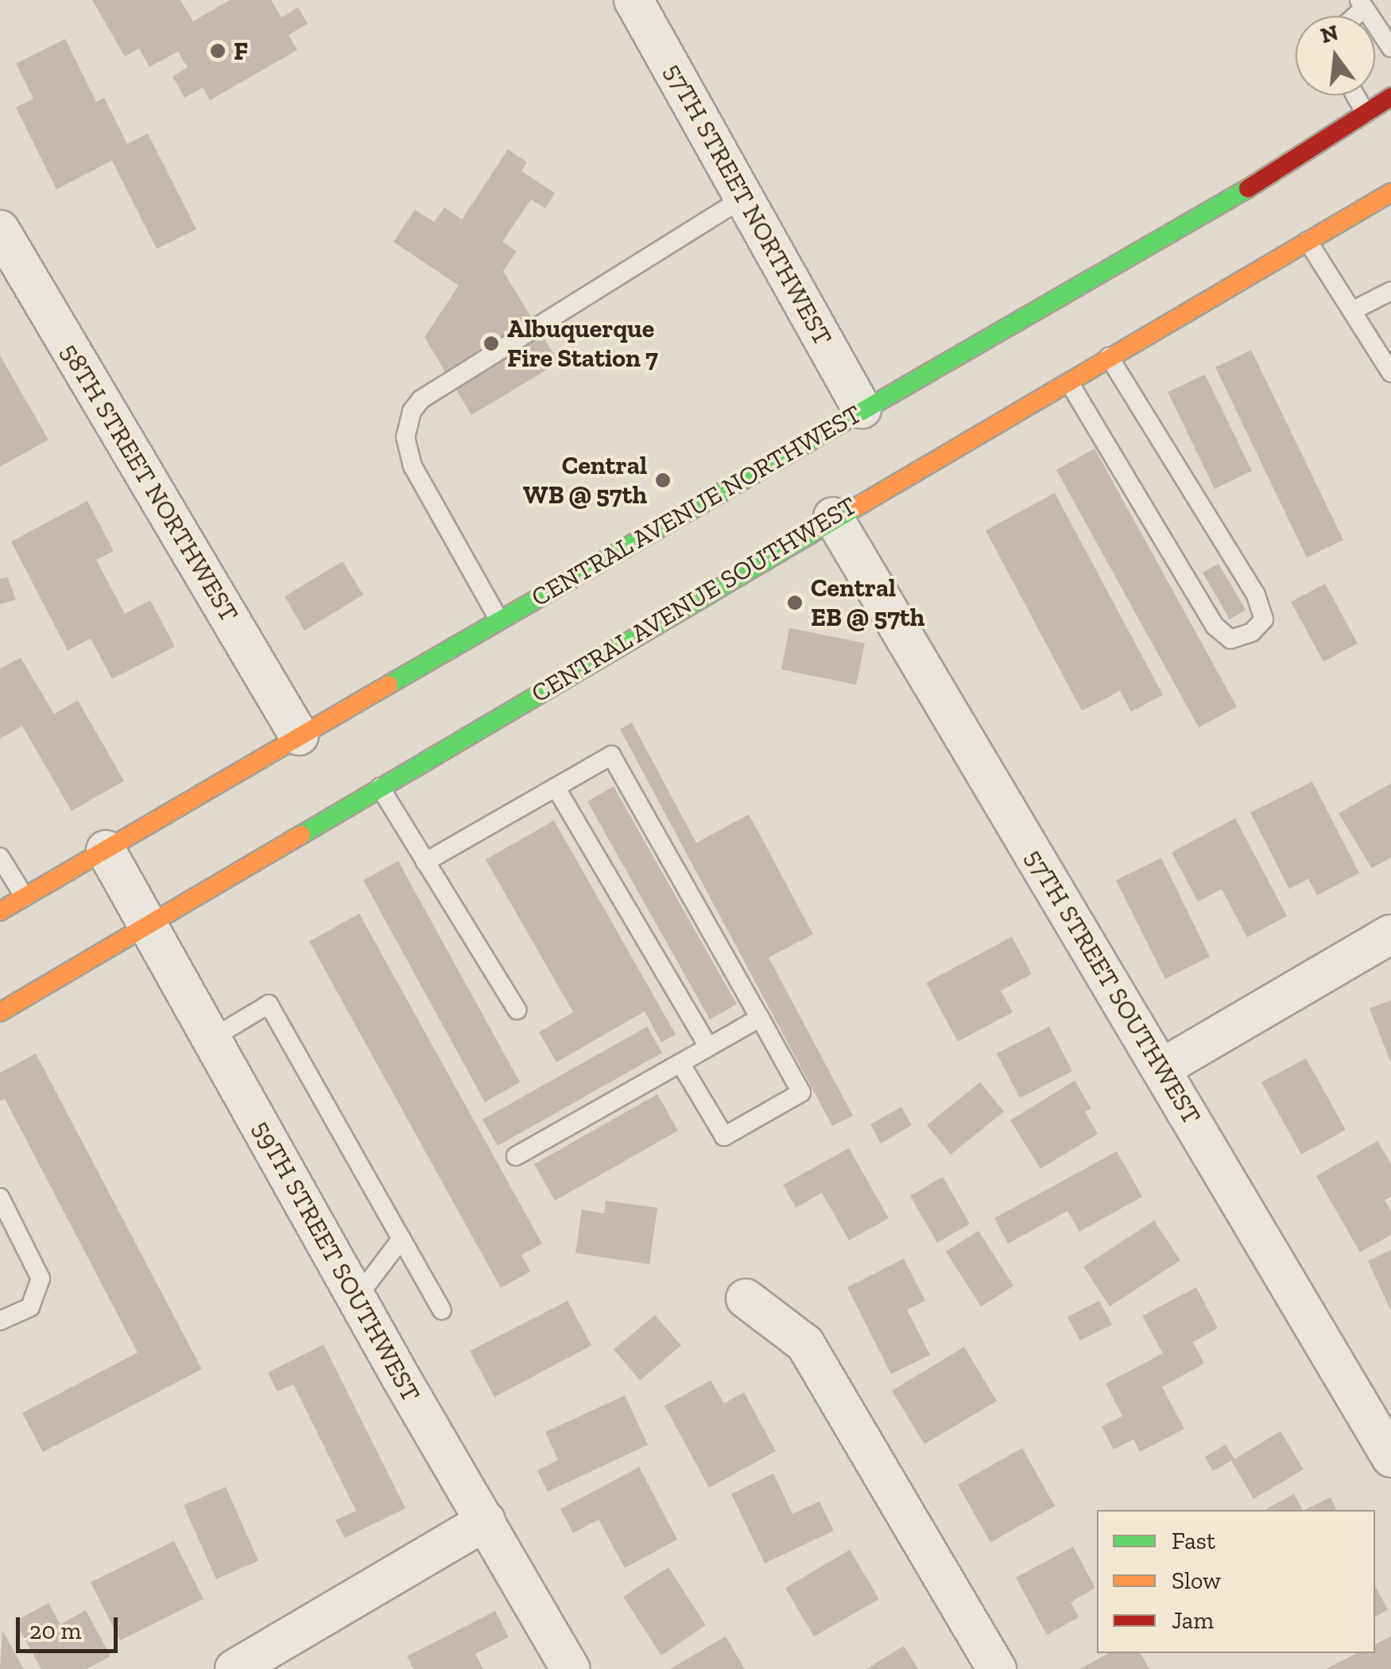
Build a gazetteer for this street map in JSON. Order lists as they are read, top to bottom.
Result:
{
  "streets": {
    "main road": ["CENTRAL AVENUE NORTHWEST", "CENTRAL AVENUE SOUTHWEST"],
    "street": [
      "57TH STREET NORTHWEST",
      "58TH STREET NORTHWEST",
      "57TH STREET SOUTHWEST",
      "59TH STREET SOUTHWEST"
    ]
  },
  "crossings": [
    ["57TH STREET NORTHWEST", "CENTRAL AVENUE NORTHWEST"],
    ["58TH STREET NORTHWEST", "CENTRAL AVENUE NORTHWEST"],
    ["CENTRAL AVENUE NORTHWEST", "59TH STREET SOUTHWEST"],
    ["CENTRAL AVENUE SOUTHWEST", "57TH STREET SOUTHWEST"],
    ["CENTRAL AVENUE SOUTHWEST", "59TH STREET SOUTHWEST"]
  ],
  "places": [
    "F",
    "Albuquerque Fire Station 7",
    "Central WB @ 57th",
    "Central EB @ 57th"
  ],
  "legend": ["Fast", "Slow", "Jam"],
  "scale_bar": "20 m",
  "north": "top"
}
